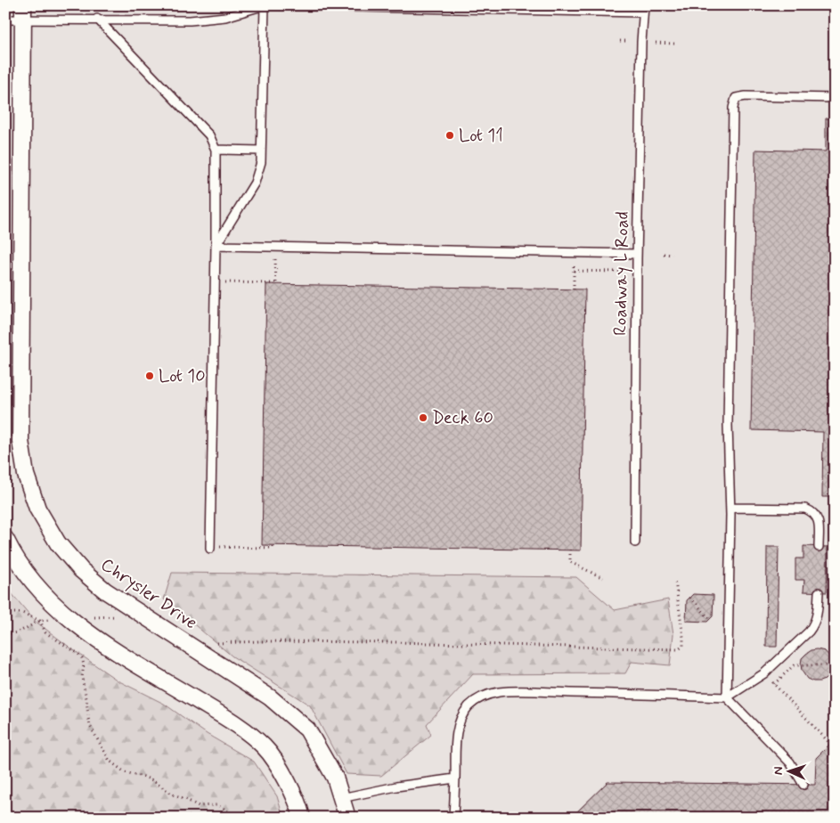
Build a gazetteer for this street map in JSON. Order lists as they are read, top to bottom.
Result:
{
  "streets": {
    "street": ["Chrysler Drive"],
    "lane": ["Roadway L Road"]
  },
  "places": ["Lot 11", "Lot 10", "Deck 60"],
  "north": "left"
}
